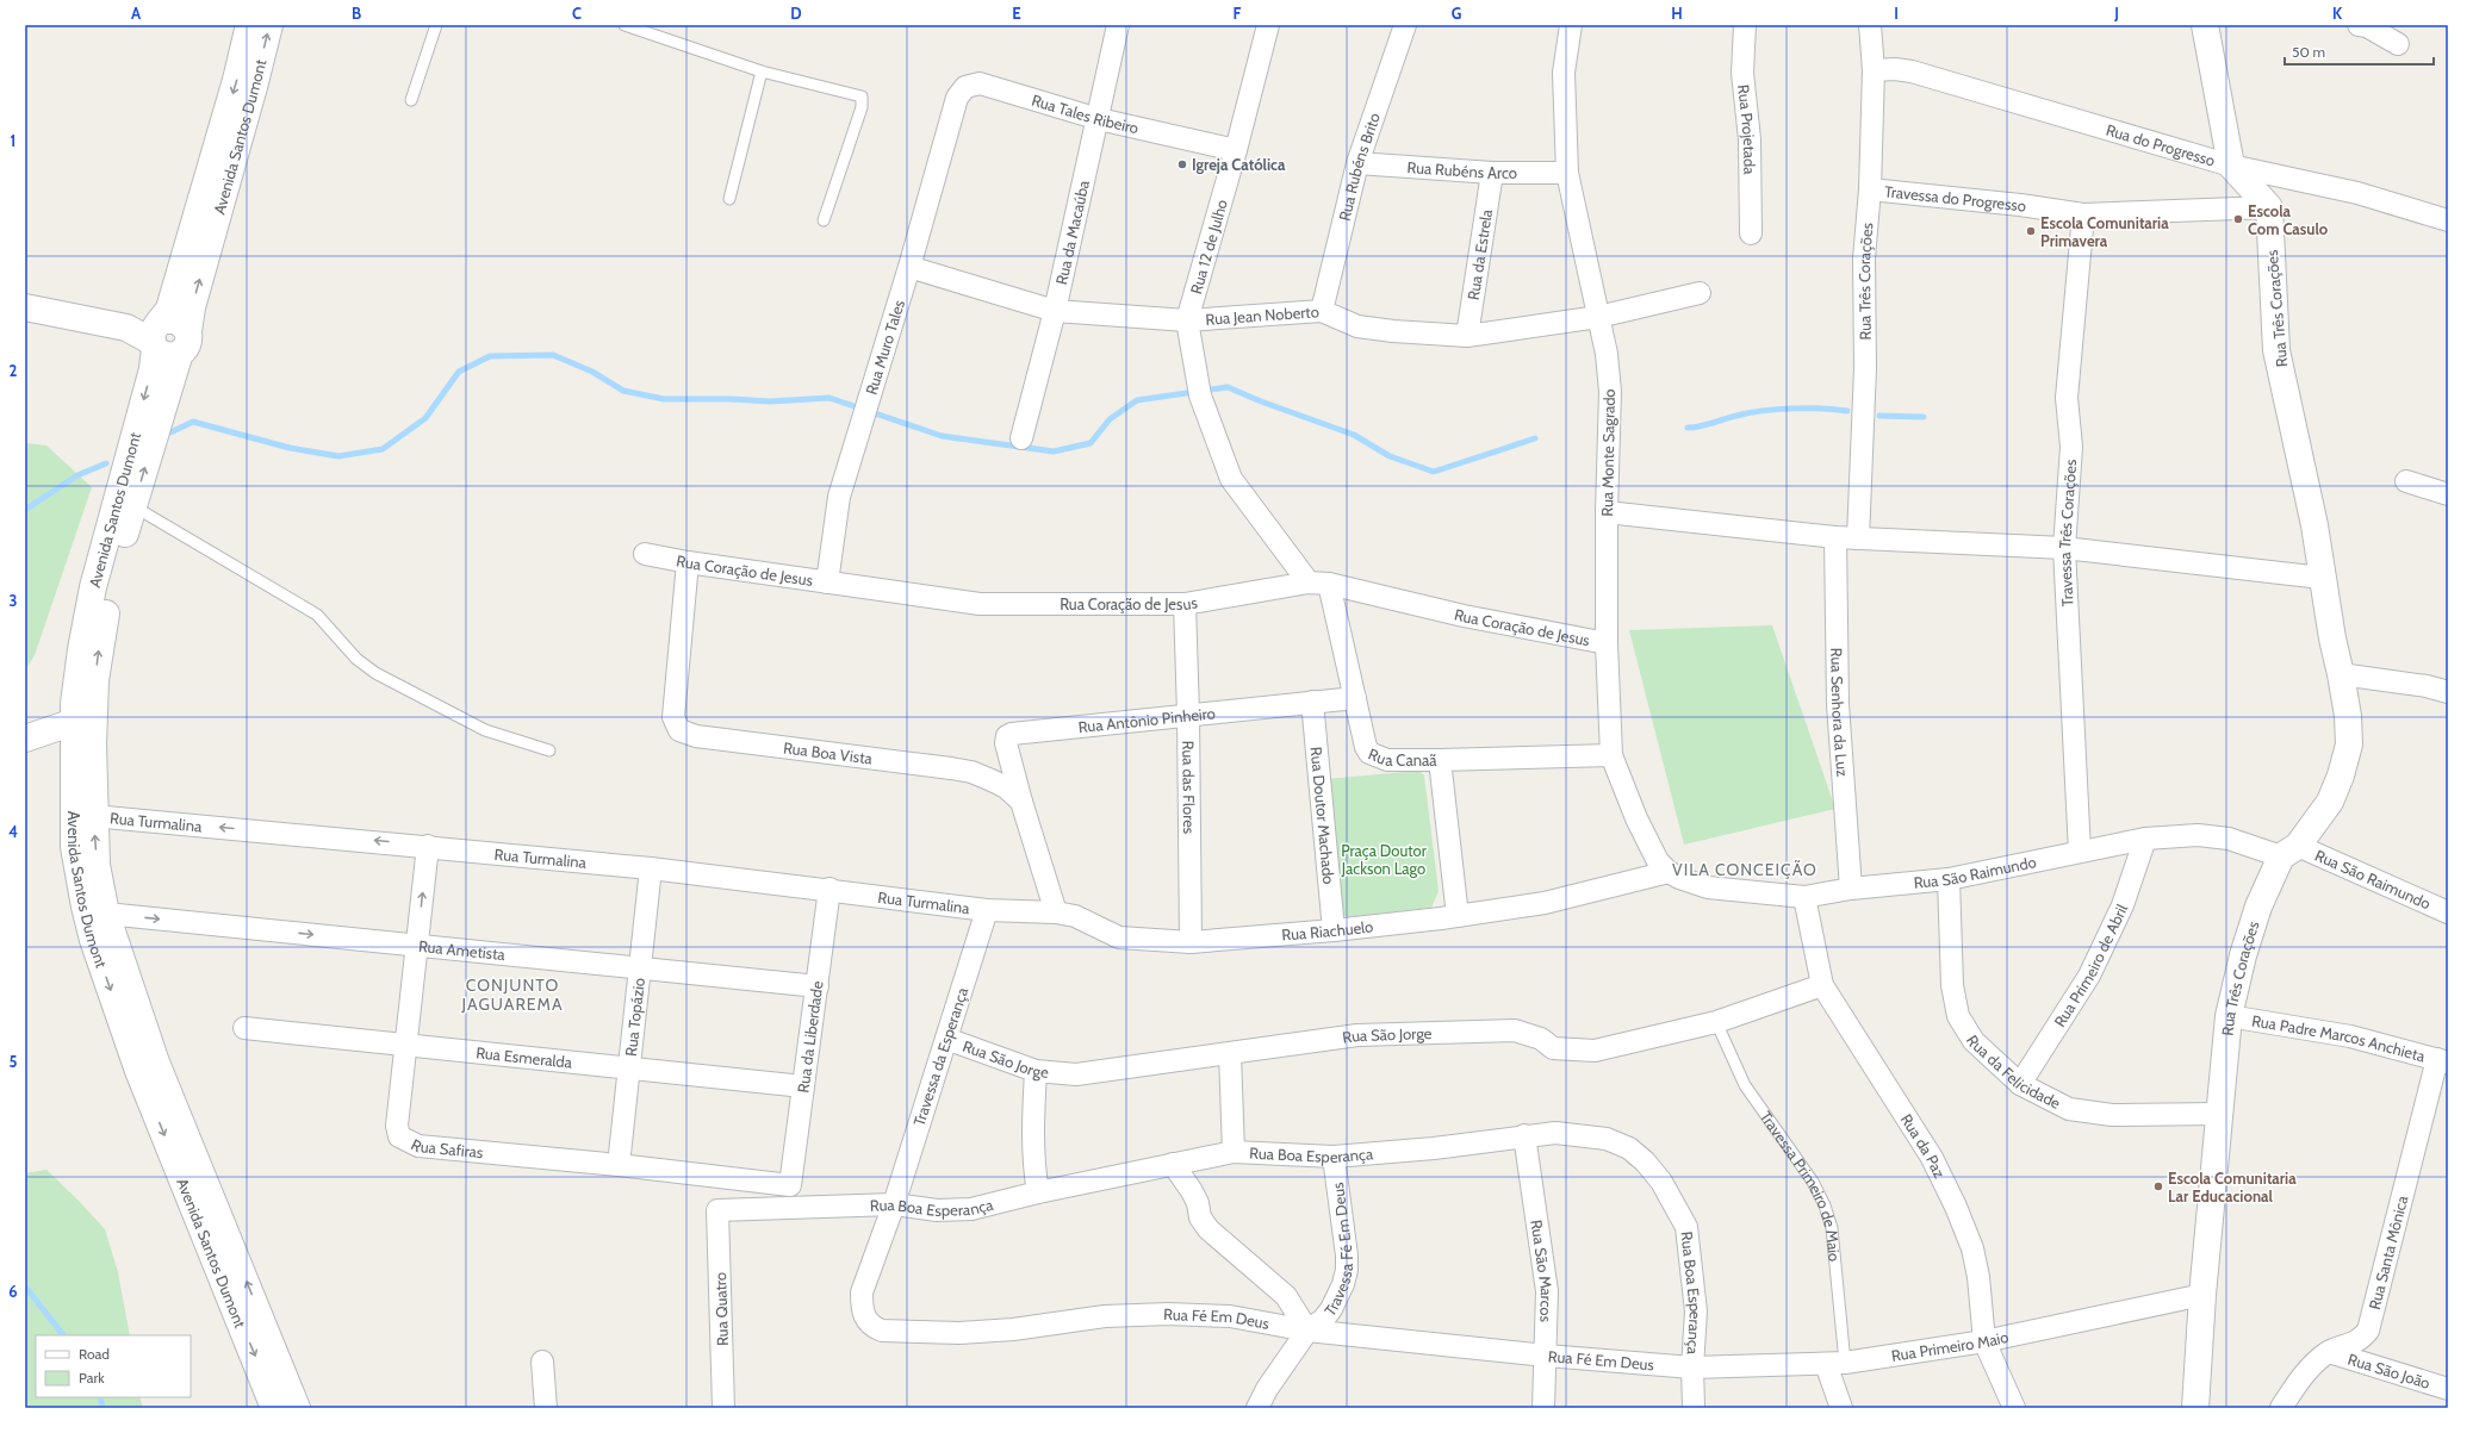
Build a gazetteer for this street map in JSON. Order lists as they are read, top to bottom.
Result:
{
  "streets": {
    "main road": ["Avenida Santos Dumont", "Rua Três Corações"],
    "street": [
      "Rua Tales Ribeiro",
      "Rua Projetada",
      "Rua do Progresso",
      "Rua Rubéns Brito",
      "Rua Rubéns Arco",
      "Travessa do Progresso",
      "Rua da Macaúba",
      "Rua 12 de Julho",
      "Rua da Estrela",
      "Rua Jean Noberto",
      "Rua Muro Tales",
      "Rua Monte Sagrado",
      "Travessa Três Corações",
      "Rua Coração de Jesus",
      "Rua Senhora da Luz",
      "Rua Antônio Pinheiro",
      "Rua Boa Vista",
      "Rua Canaã",
      "Rua das Flores",
      "Rua Doutor Machado",
      "Rua Turmalina",
      "Rua São Raimundo",
      "Rua Riachuelo",
      "Rua Ametista",
      "Rua Primeiro de Abril",
      "Rua Topázio",
      "Rua São Jorge",
      "Rua da Liberdade",
      "Rua Padre Marcos Anchieta",
      "Rua Esmeralda",
      "Travessa da Esperança",
      "Rua da Felicidade",
      "Rua Safiras",
      "Rua da Paz",
      "Rua Boa Esperança",
      "Travessa Primeiro de Maio",
      "Travessa Fé Em Deus",
      "Rua Santa Mônica",
      "Rua São Marcos",
      "Rua Quatro",
      "Rua Fé Em Deus",
      "Rua Primeiro Maio",
      "Rua São João"
    ]
  },
  "crossings": [
    ["Rua Tales Ribeiro", "Rua da Macaúba"],
    ["Rua Tales Ribeiro", "Rua 12 de Julho"],
    ["Rua Tales Ribeiro", "Rua Muro Tales"],
    ["Avenida Santos Dumont", "Rua Turmalina"],
    ["Avenida Santos Dumont", "Rua Ametista"],
    ["Rua do Progresso", "Rua Três Corações"],
    ["Rua Rubéns Brito", "Rua Rubéns Arco"],
    ["Rua Rubéns Brito", "Rua Jean Noberto"],
    ["Rua Rubéns Arco", "Rua da Estrela"],
    ["Rua Rubéns Arco", "Rua Monte Sagrado"],
    ["Travessa do Progresso", "Rua Três Corações"],
    ["Travessa do Progresso", "Travessa Três Corações"],
    ["Rua da Macaúba", "Rua Jean Noberto"],
    ["Rua 12 de Julho", "Rua Jean Noberto"],
    ["Rua 12 de Julho", "Rua Coração de Jesus"],
    ["Rua 12 de Julho", "Rua Canaã"],
    ["Rua da Estrela", "Rua Jean Noberto"],
    ["Rua Três Corações", "Rua São Raimundo"],
    ["Rua Três Corações", "Rua Padre Marcos Anchieta"],
    ["Rua Três Corações", "Rua da Felicidade"],
    ["Rua Três Corações", "Rua Primeiro Maio"],
    ["Rua Jean Noberto", "Rua Muro Tales"],
    ["Rua Jean Noberto", "Rua Monte Sagrado"],
    ["Rua Muro Tales", "Rua Coração de Jesus"],
    ["Rua Monte Sagrado", "Rua Coração de Jesus"],
    ["Rua Monte Sagrado", "Rua Canaã"],
    ["Rua Monte Sagrado", "Rua São Raimundo"],
    ["Rua Monte Sagrado", "Rua Riachuelo"],
    ["Travessa Três Corações", "Rua São Raimundo"],
    ["Rua Coração de Jesus", "Rua Boa Vista"],
    ["Rua Coração de Jesus", "Rua Canaã"],
    ["Rua Coração de Jesus", "Rua das Flores"],
    ["Rua Senhora da Luz", "Rua São Raimundo"],
    ["Rua Antônio Pinheiro", "Rua Boa Vista"],
    ["Rua Antônio Pinheiro", "Rua Canaã"],
    ["Rua Antônio Pinheiro", "Rua das Flores"],
    ["Rua Antônio Pinheiro", "Rua Doutor Machado"],
    ["Rua das Flores", "Rua Riachuelo"],
    ["Rua Doutor Machado", "Rua Riachuelo"],
    ["Rua Turmalina", "Rua Riachuelo"],
    ["Rua Turmalina", "Rua Topázio"],
    ["Rua Turmalina", "Rua da Liberdade"],
    ["Rua Turmalina", "Travessa da Esperança"],
    ["Rua Turmalina", "Rua Safiras"],
    ["Rua São Raimundo", "Rua Riachuelo"],
    ["Rua São Raimundo", "Rua Primeiro de Abril"],
    ["Rua São Raimundo", "Rua da Felicidade"],
    ["Rua São Raimundo", "Rua da Paz"],
    ["Rua Riachuelo", "Travessa da Esperança"],
    ["Rua Ametista", "Rua Topázio"],
    ["Rua Ametista", "Rua da Liberdade"],
    ["Rua Ametista", "Rua Safiras"],
    ["Rua Primeiro de Abril", "Rua da Felicidade"],
    ["Rua Topázio", "Rua Esmeralda"],
    ["Rua Topázio", "Rua Safiras"],
    ["Rua São Jorge", "Travessa da Esperança"],
    ["Rua São Jorge", "Rua da Paz"],
    ["Rua São Jorge", "Travessa Primeiro de Maio"],
    ["Rua da Liberdade", "Rua Esmeralda"],
    ["Rua da Liberdade", "Rua Safiras"],
    ["Rua Padre Marcos Anchieta", "Rua Santa Mônica"],
    ["Rua Esmeralda", "Rua Safiras"],
    ["Travessa da Esperança", "Rua Boa Esperança"],
    ["Travessa da Esperança", "Rua Fé Em Deus"],
    ["Rua da Paz", "Rua Primeiro Maio"],
    ["Rua Boa Esperança", "Travessa Fé Em Deus"],
    ["Rua Boa Esperança", "Rua São Marcos"],
    ["Rua Boa Esperança", "Rua Quatro"],
    ["Rua Boa Esperança", "Rua Fé Em Deus"],
    ["Rua Boa Esperança", "Rua Primeiro Maio"],
    ["Travessa Primeiro de Maio", "Rua Primeiro Maio"],
    ["Travessa Fé Em Deus", "Rua Fé Em Deus"],
    ["Rua Santa Mônica", "Rua São João"],
    ["Rua São Marcos", "Rua Fé Em Deus"],
    ["Rua Fé Em Deus", "Rua Primeiro Maio"]
  ],
  "one_way": ["Rua Turmalina", "Rua Ametista"],
  "districts": ["VILA CONCEIÇÃO", "CONJUNTO JAGUAREMA"],
  "parks": ["Praça Doutor Jackson Lago"],
  "places": [
    "Igreja Católica",
    "Escola Com Casulo",
    "Escola Comunitaria Primavera",
    "Escola Comunitaria Lar Educacional"
  ],
  "legend": ["Road", "Park"],
  "scale_bar": "50 m",
  "grid": {
    "columns": [
      "A",
      "B",
      "C",
      "D",
      "E",
      "F",
      "G",
      "H",
      "I",
      "J",
      "K"
    ],
    "rows": [
      "1",
      "2",
      "3",
      "4",
      "5",
      "6"
    ]
  }
}
